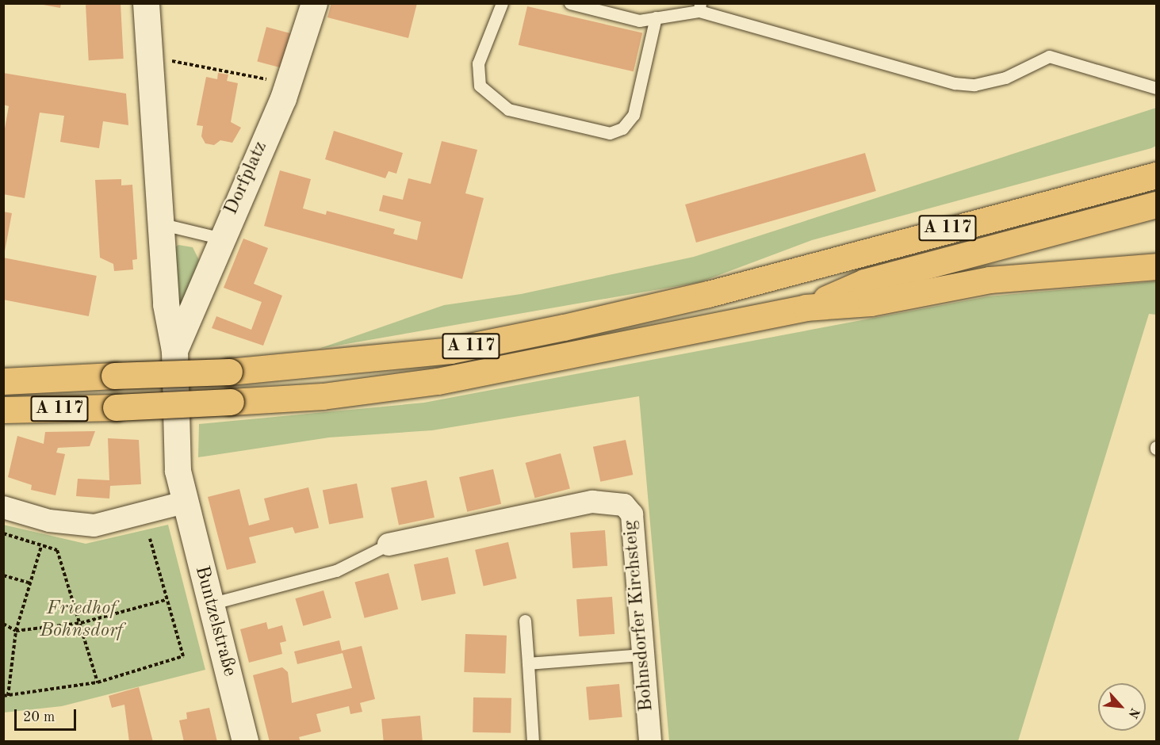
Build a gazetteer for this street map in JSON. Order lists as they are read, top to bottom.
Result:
{
  "streets": {
    "highway": ["A 117"],
    "street": ["Dorfplatz", "Bohnsdorfer Kirchsteig", "Buntzelstraße"]
  },
  "crossings": [
    ["Dorfplatz", "Buntzelstraße"]
  ],
  "parks": ["Friedhof Bohnsdorf"],
  "scale_bar": "20 m",
  "north": "bottom right"
}
